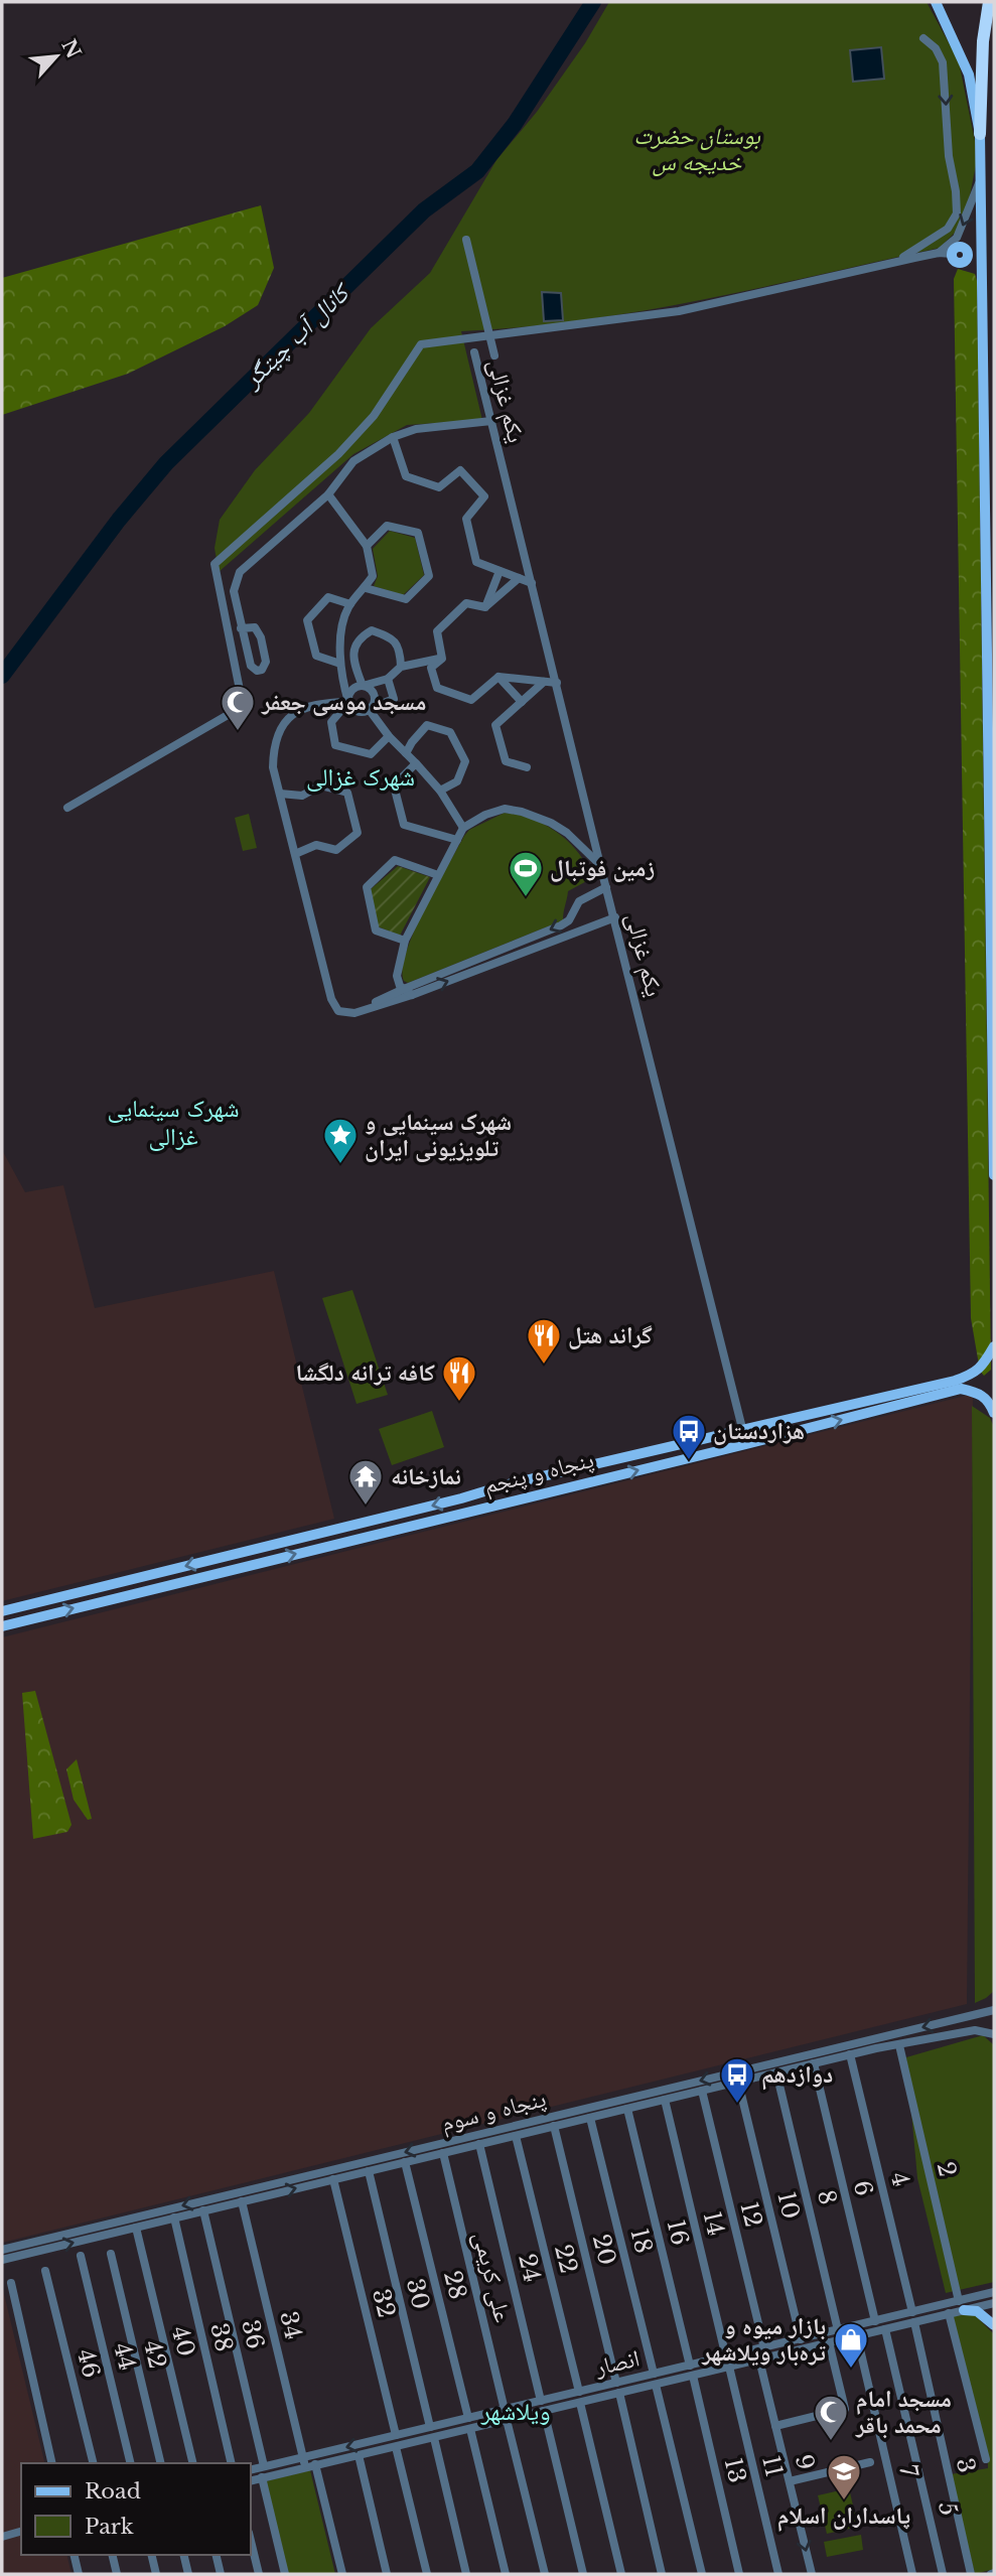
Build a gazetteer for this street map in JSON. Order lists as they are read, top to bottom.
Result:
{
  "streets": {
    "main road": ["پنجاه و پنجم"],
    "street": [
      "یکم غزالی",
      "پنجاه و سوم",
      "2",
      "4",
      "6",
      "8",
      "10",
      "12",
      "14",
      "16",
      "18",
      "20",
      "22",
      "24",
      "علی کریمی",
      "28",
      "30",
      "32",
      "34",
      "36",
      "38",
      "40",
      "42",
      "44",
      "انصار",
      "46",
      "9",
      "3",
      "11",
      "13",
      "7",
      "5"
    ]
  },
  "crossings": [
    ["یکم غزالی", "پنجاه و پنجم"],
    ["پنجاه و سوم", "2"],
    ["پنجاه و سوم", "4"],
    ["پنجاه و سوم", "6"],
    ["پنجاه و سوم", "8"],
    ["پنجاه و سوم", "10"],
    ["پنجاه و سوم", "12"],
    ["پنجاه و سوم", "14"],
    ["پنجاه و سوم", "16"],
    ["پنجاه و سوم", "18"],
    ["پنجاه و سوم", "20"],
    ["پنجاه و سوم", "22"],
    ["پنجاه و سوم", "24"],
    ["پنجاه و سوم", "علی کریمی"],
    ["پنجاه و سوم", "28"],
    ["پنجاه و سوم", "30"],
    ["پنجاه و سوم", "32"],
    ["پنجاه و سوم", "34"],
    ["پنجاه و سوم", "36"],
    ["پنجاه و سوم", "38"],
    ["پنجاه و سوم", "40"],
    ["2", "انصار"],
    ["4", "انصار"],
    ["6", "انصار"],
    ["8", "انصار"],
    ["10", "انصار"],
    ["12", "انصار"],
    ["14", "انصار"],
    ["16", "انصار"],
    ["18", "انصار"],
    ["20", "انصار"],
    ["22", "انصار"],
    ["24", "انصار"],
    ["علی کریمی", "انصار"],
    ["28", "انصار"],
    ["30", "انصار"],
    ["32", "انصار"],
    ["34", "انصار"],
    ["36", "انصار"],
    ["انصار", "9"],
    ["انصار", "3"],
    ["انصار", "11"],
    ["انصار", "13"],
    ["انصار", "7"],
    ["انصار", "5"]
  ],
  "one_way": ["9"],
  "districts": ["شهرک غزالی", "شهرک سینمایی غزالی", "ویلاشهر"],
  "water": ["کانال آب چیتگر"],
  "parks": ["بوستان حضرت خدیجه س"],
  "places": {
    "mosque": ["مسجد موسی جعفر", "مسجد امام محمد باقر"],
    "sports": ["زمین فوتبال"],
    "place": ["شهرک سینمایی و تلویزیونی ایران"],
    "restaurant": ["گراند هتل", "کافه ترانه دلگشا"],
    "bus stop": ["هزاردستان", "دوازدهم"],
    "temple": ["نمازخانه"],
    "shop": ["بازار میوه و تره‌بار ویلاشهر"],
    "school or university": ["پاسداران اسلام"]
  },
  "legend": ["Road", "Park"],
  "north": "top right"
}
